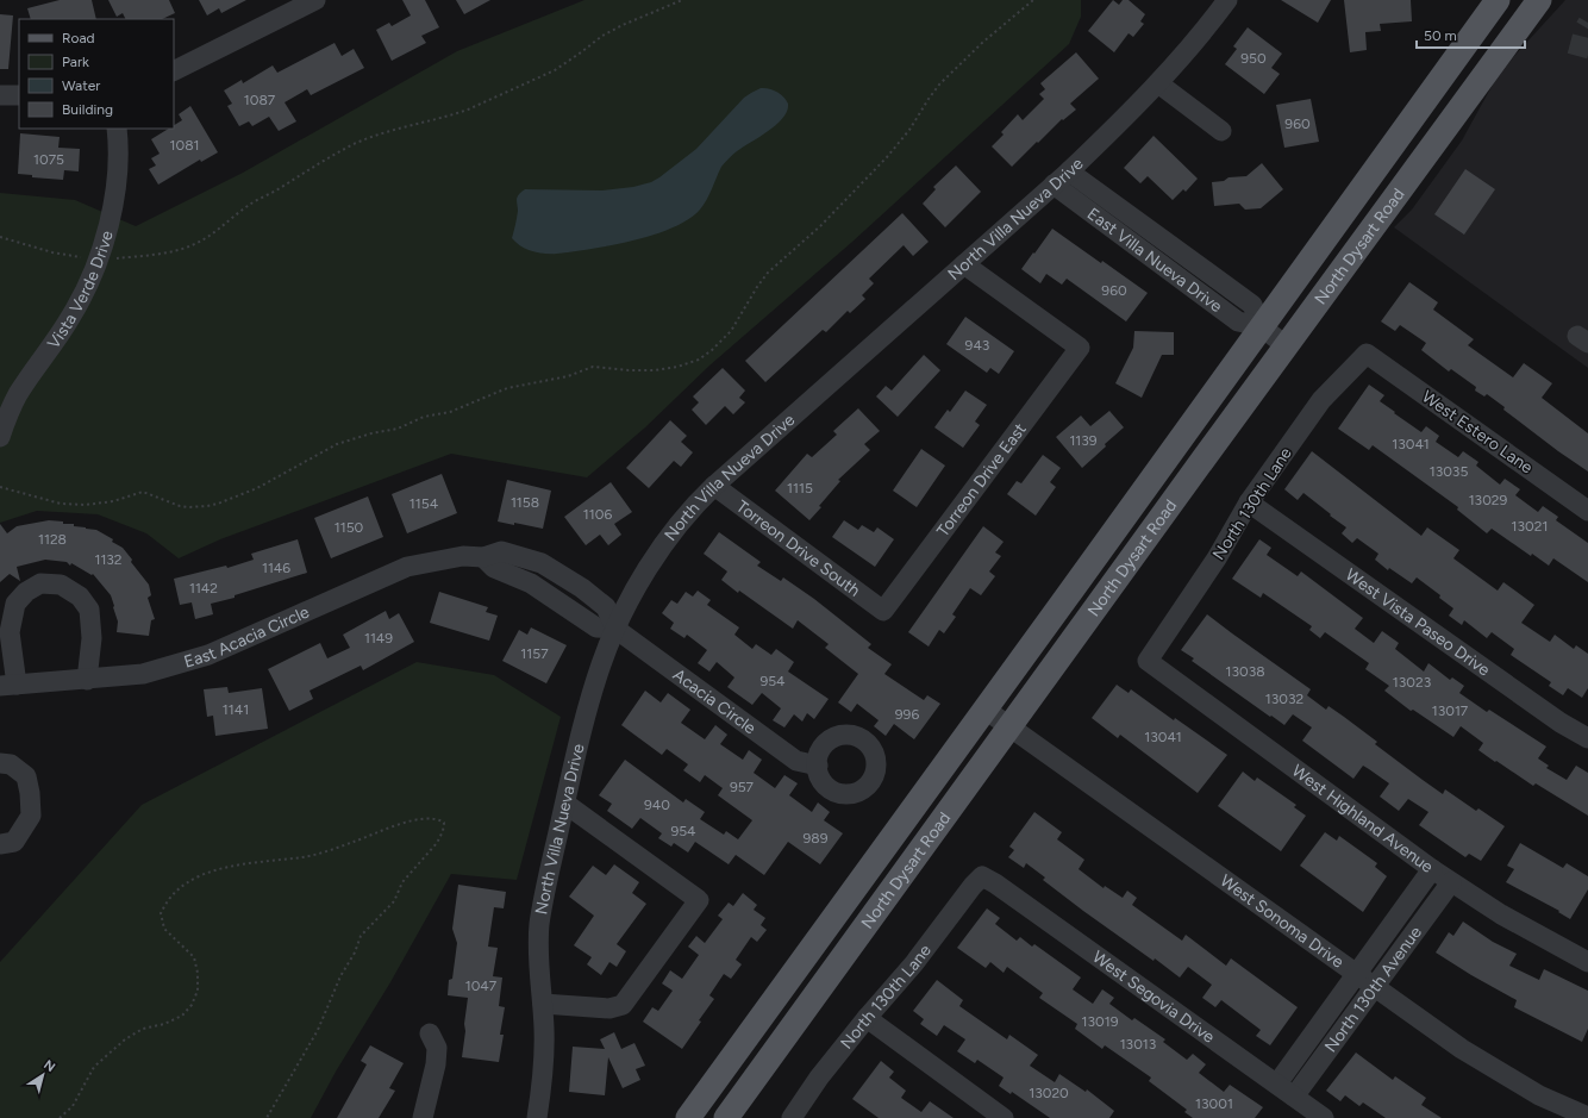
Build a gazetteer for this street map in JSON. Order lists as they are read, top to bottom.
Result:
{
  "streets": {
    "main road": ["North Dysart Road"],
    "street": [
      "North Villa Nueva Drive",
      "East Villa Nueva Drive",
      "Vista Verde Drive",
      "West Estero Lane",
      "Torreon Drive East",
      "North 130th Lane",
      "Torreon Drive South",
      "West Vista Paseo Drive",
      "East Acacia Circle",
      "Acacia Circle",
      "West Highland Avenue",
      "West Sonoma Drive",
      "North 130th Avenue",
      "West Segovia Drive"
    ]
  },
  "crossings": [
    ["North Villa Nueva Drive", "East Villa Nueva Drive"],
    ["North Villa Nueva Drive", "Torreon Drive East"],
    ["North Villa Nueva Drive", "Torreon Drive South"],
    ["North Villa Nueva Drive", "East Acacia Circle"],
    ["North Villa Nueva Drive", "Acacia Circle"],
    ["North Dysart Road", "East Villa Nueva Drive"],
    ["North Dysart Road", "West Sonoma Drive"],
    ["West Estero Lane", "North 130th Lane"],
    ["Torreon Drive East", "Torreon Drive South"],
    ["North 130th Lane", "West Vista Paseo Drive"],
    ["North 130th Lane", "West Highland Avenue"],
    ["North 130th Lane", "West Segovia Drive"],
    ["East Acacia Circle", "Acacia Circle"],
    ["West Highland Avenue", "North 130th Avenue"],
    ["West Sonoma Drive", "North 130th Avenue"],
    ["North 130th Avenue", "West Segovia Drive"]
  ],
  "house_numbers": [
    "950",
    "1087",
    "960",
    "1081",
    "1075",
    "960",
    "943",
    "1139",
    "13041",
    "13035",
    "1115",
    "13029",
    "1158",
    "1154",
    "1106",
    "13021",
    "1150",
    "1128",
    "1132",
    "1146",
    "1142",
    "1149",
    "1157",
    "13038",
    "954",
    "13023",
    "13032",
    "1141",
    "13017",
    "996",
    "13041",
    "957",
    "940",
    "954",
    "989",
    "1047",
    "13019",
    "13013",
    "13020",
    "13001"
  ],
  "legend": [
    "Road",
    "Park",
    "Water",
    "Building"
  ],
  "scale_bar": "50 m",
  "north": "top right"
}
